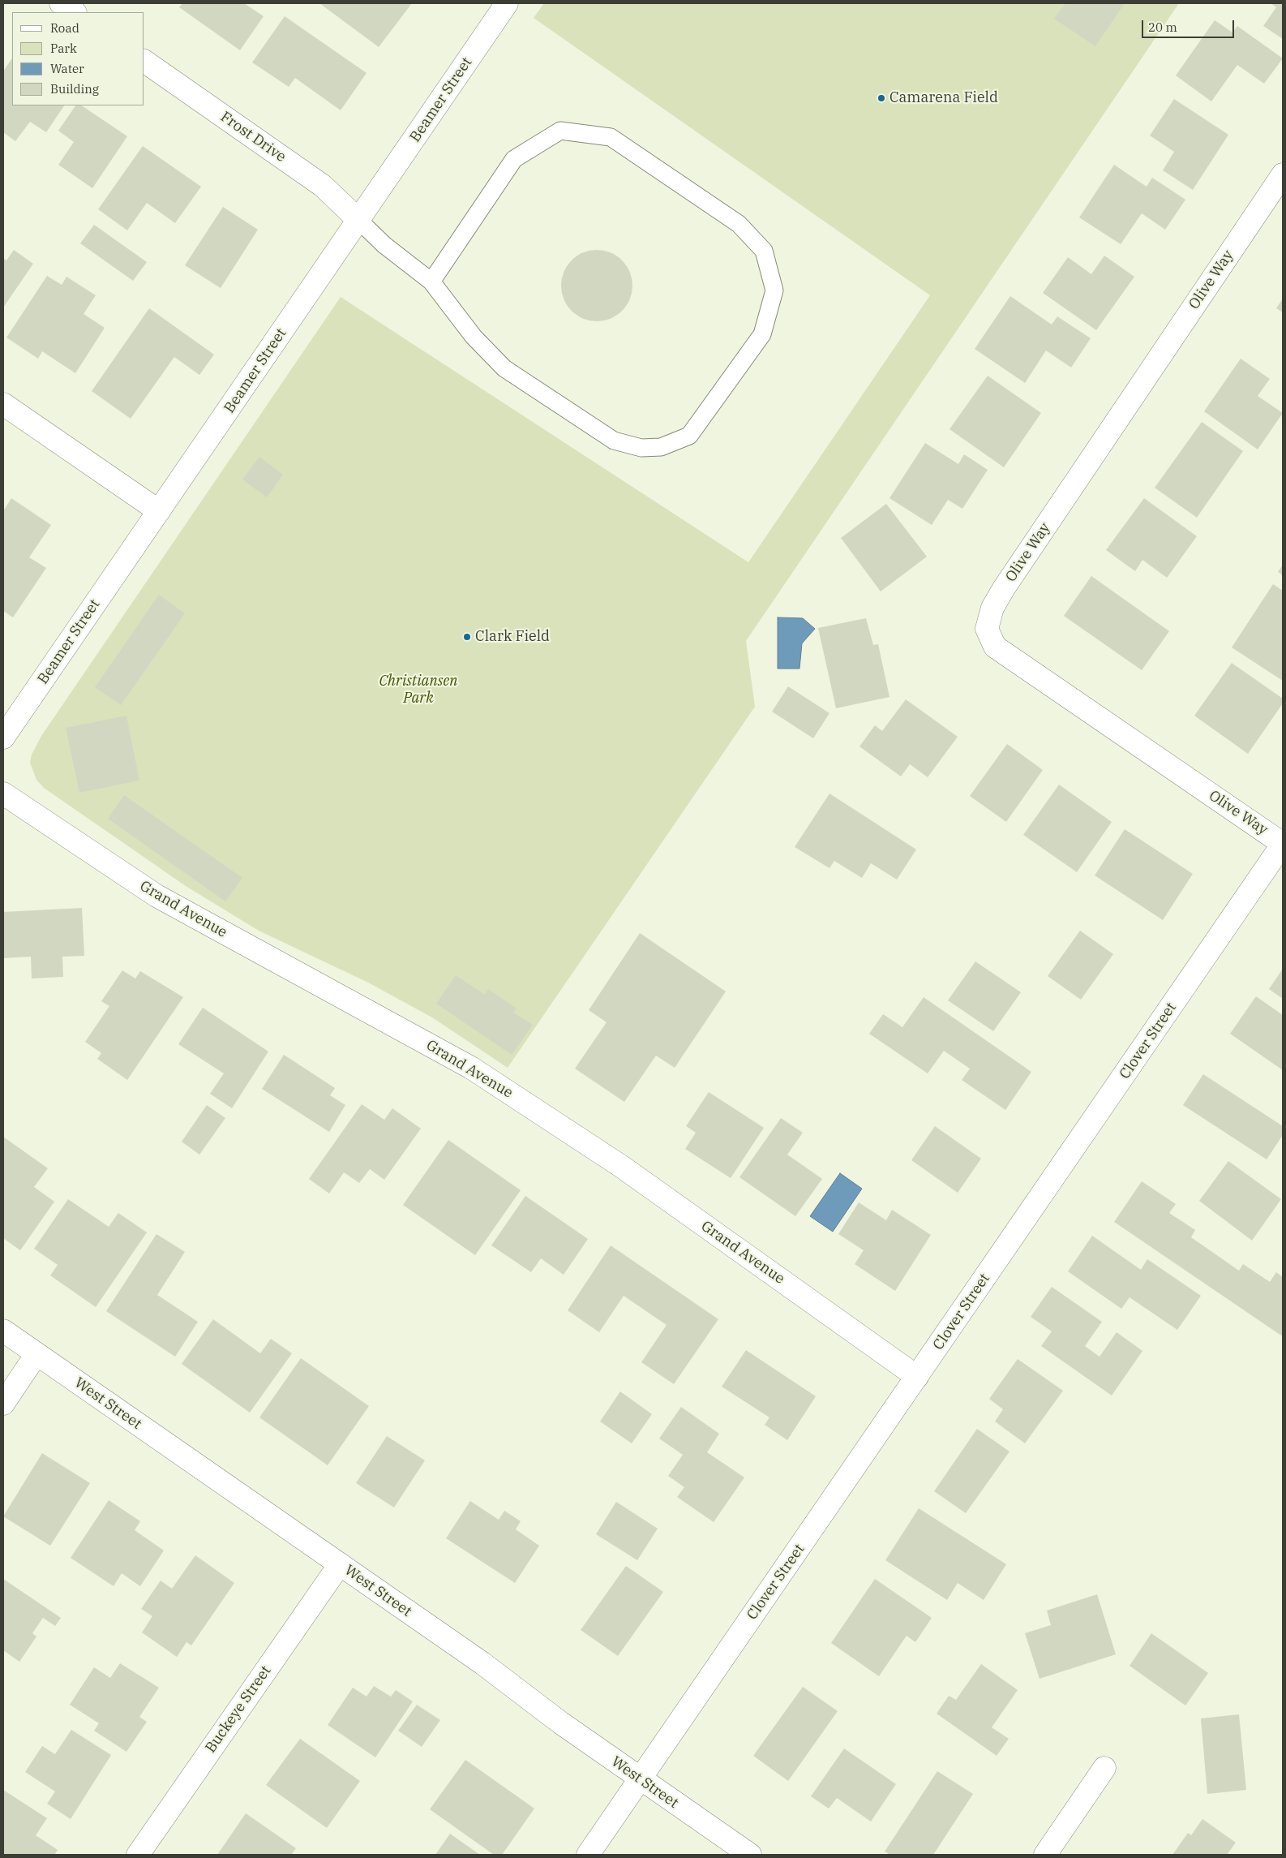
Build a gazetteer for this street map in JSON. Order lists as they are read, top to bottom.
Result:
{
  "streets": {
    "street": [
      "Beamer Street",
      "Frost Drive",
      "Olive Way",
      "Grand Avenue",
      "Clover Street",
      "West Street",
      "Buckeye Street"
    ]
  },
  "crossings": [
    ["Beamer Street", "Frost Drive"],
    ["Olive Way", "Clover Street"],
    ["Grand Avenue", "Clover Street"],
    ["Clover Street", "West Street"],
    ["West Street", "Buckeye Street"]
  ],
  "parks": ["Christiansen Park"],
  "places": ["Camarena Field", "Clark Field"],
  "legend": [
    "Road",
    "Park",
    "Water",
    "Building"
  ],
  "scale_bar": "20 m"
}
